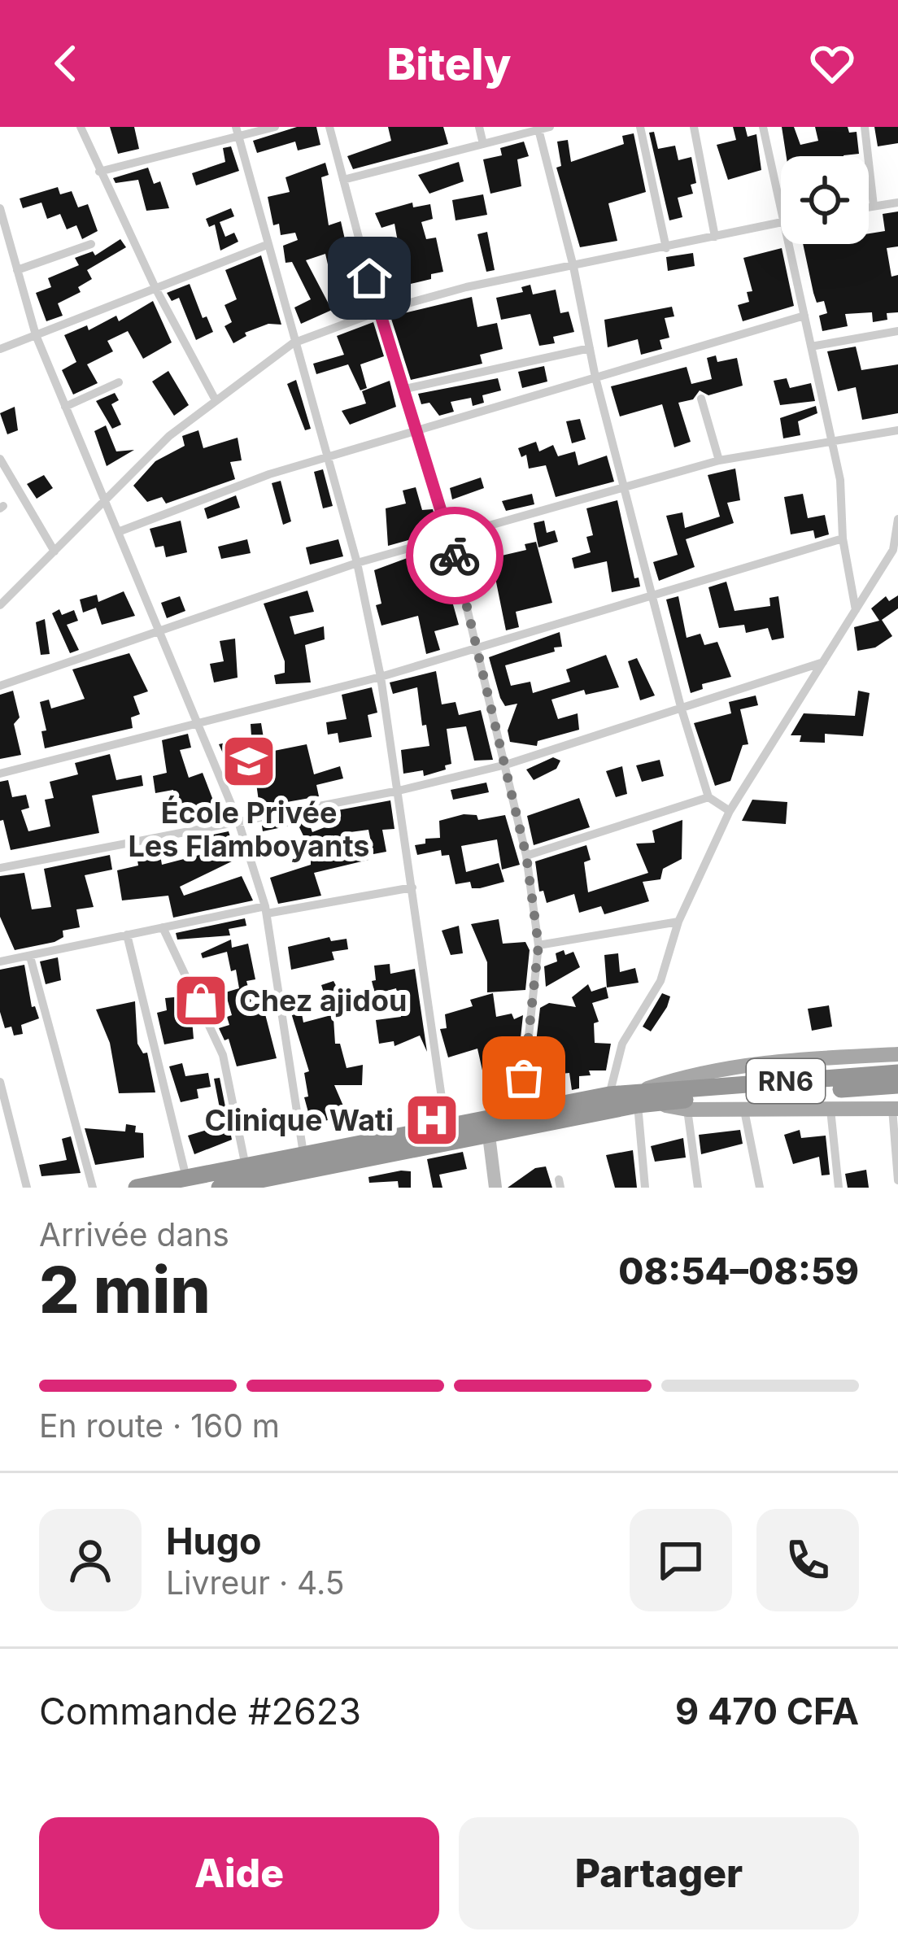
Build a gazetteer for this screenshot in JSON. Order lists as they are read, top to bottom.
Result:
{
  "streets": {
    "highway": ["RN6"]
  },
  "places": {
    "school or university": ["École Privée Les Flamboyants"],
    "shop": ["Chez ajidou"],
    "hospital": ["Clinique Wati"]
  },
  "page": {
    "header": "Bitely",
    "heading": ["2 min", "Arrivée dans", "08:54–08:59"],
    "panel": [
      "Hugo",
      "Livreur · 4.5",
      "Commande #2623",
      "9 470 CFA"
    ],
    "bar": "En route · 160 m",
    "buttons": ["Aide", "Partager"]
  }
}
